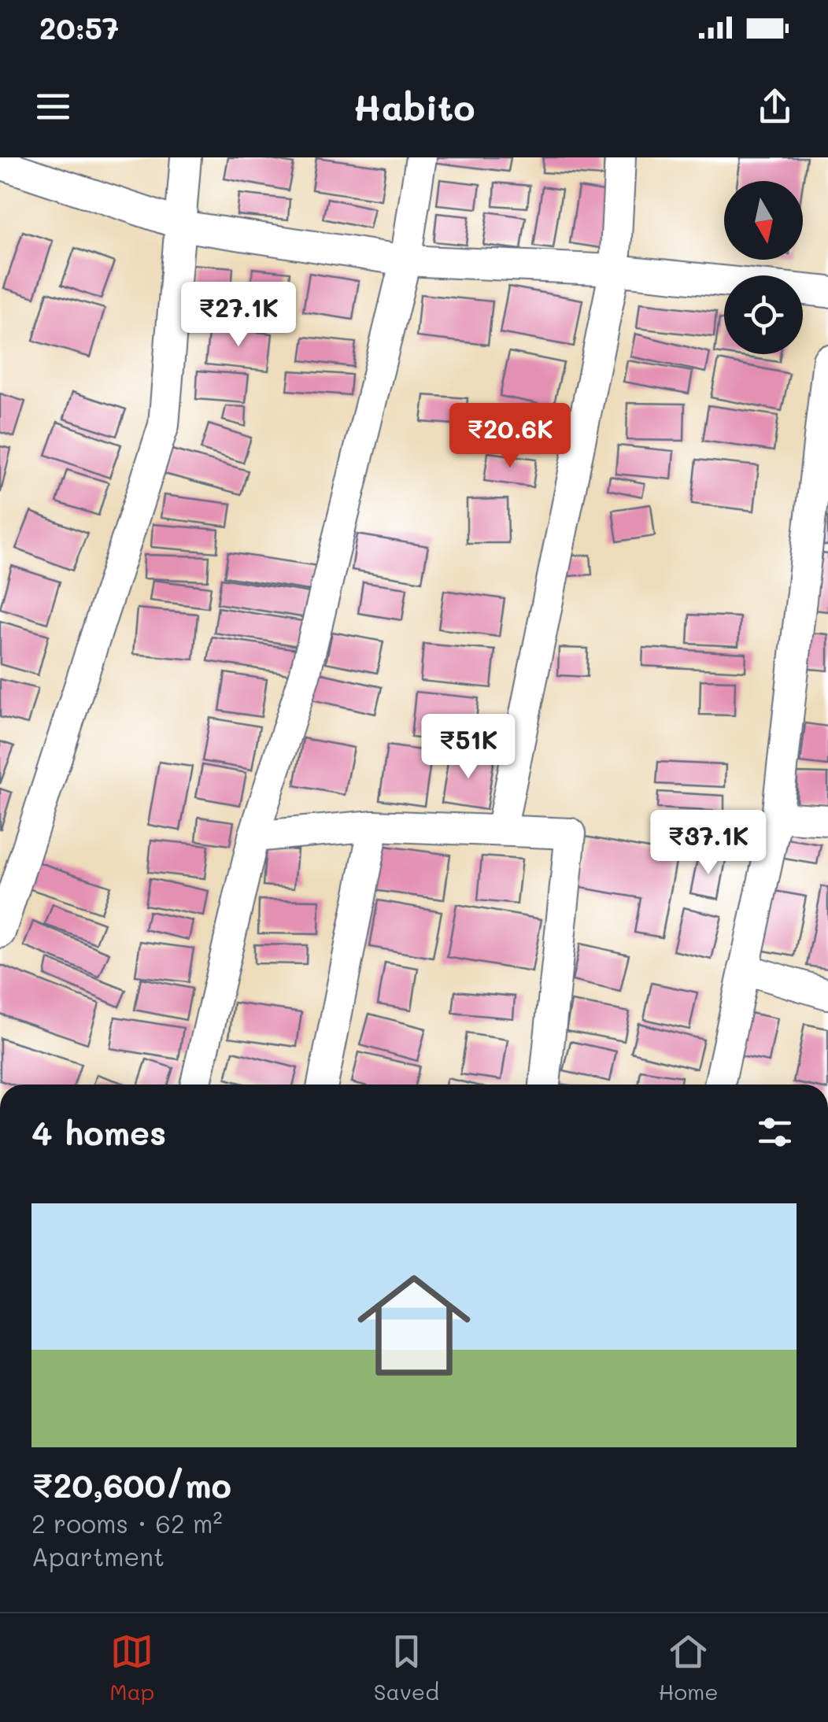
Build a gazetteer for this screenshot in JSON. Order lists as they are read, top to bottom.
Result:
{
  "north": "bottom",
  "page": {
    "status": "20:57",
    "header": "Habito",
    "price": [
      "₹27.1K",
      "₹20.6K",
      "₹51K",
      "₹37.1K"
    ],
    "heading": "4 homes",
    "list": [
      {
        "name": "₹20,600/mo",
        "note": "2 rooms · 62 m² · Apartment"
      }
    ],
    "tabs": ["Map", "Saved", "Home"]
  }
}
